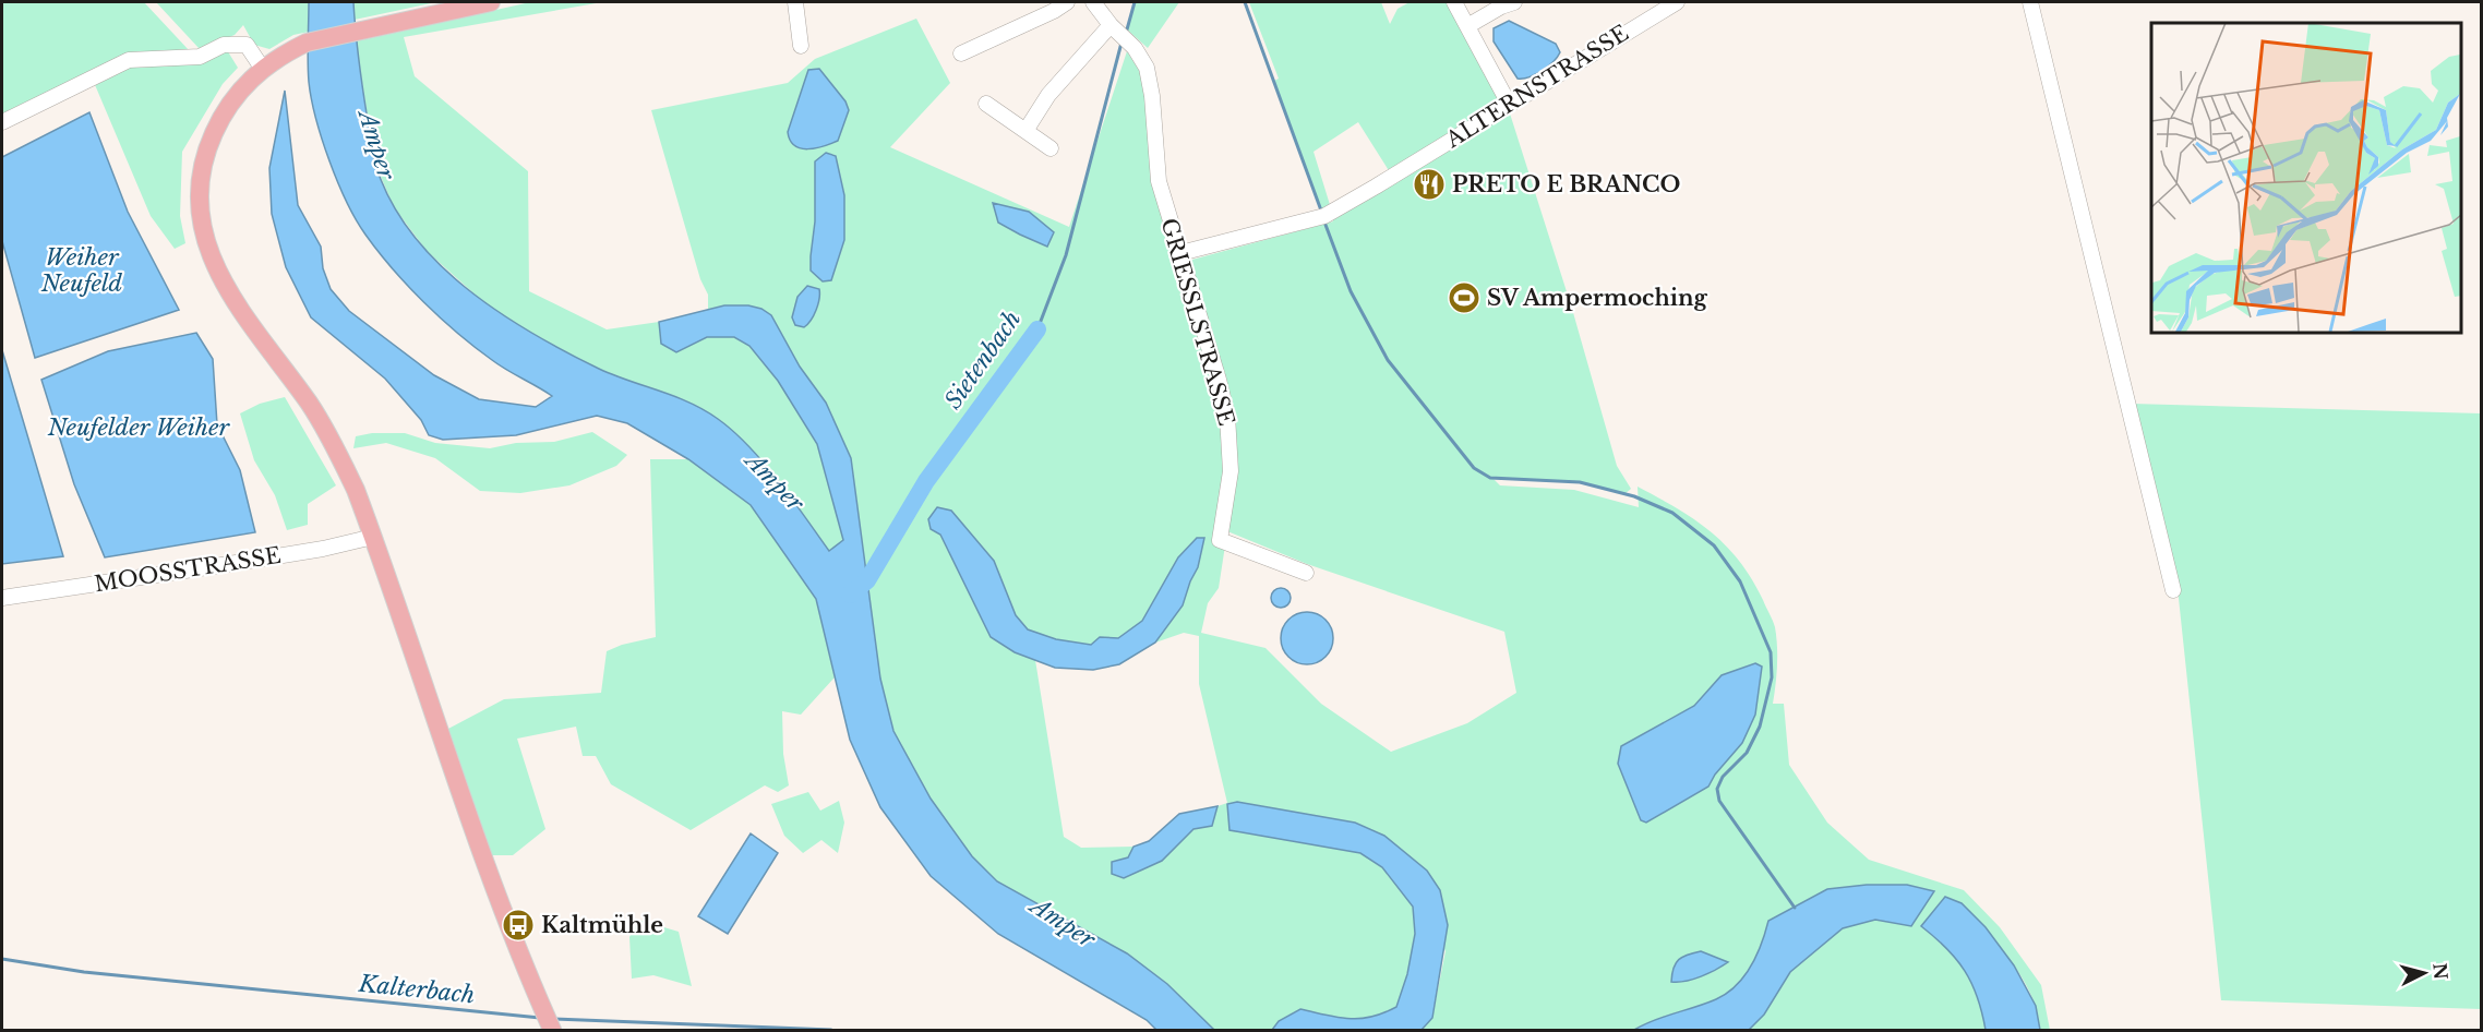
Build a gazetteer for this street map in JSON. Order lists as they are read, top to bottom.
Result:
{
  "streets": {
    "street": ["ALTERNSTRASSE", "GRIESSLSTRASSE", "MOOSSTRASSE"]
  },
  "crossings": [
    ["ALTERNSTRASSE", "GRIESSLSTRASSE"]
  ],
  "water": [
    "Amper",
    "Weiher Neufeld",
    "Sietenbach",
    "Neufelder Weiher",
    "Kalterbach"
  ],
  "places": {
    "restaurant": ["PRETO E BRANCO"],
    "sports": ["SV Ampermoching"],
    "bus stop": ["Kaltmühle"]
  },
  "north": "right"
}
